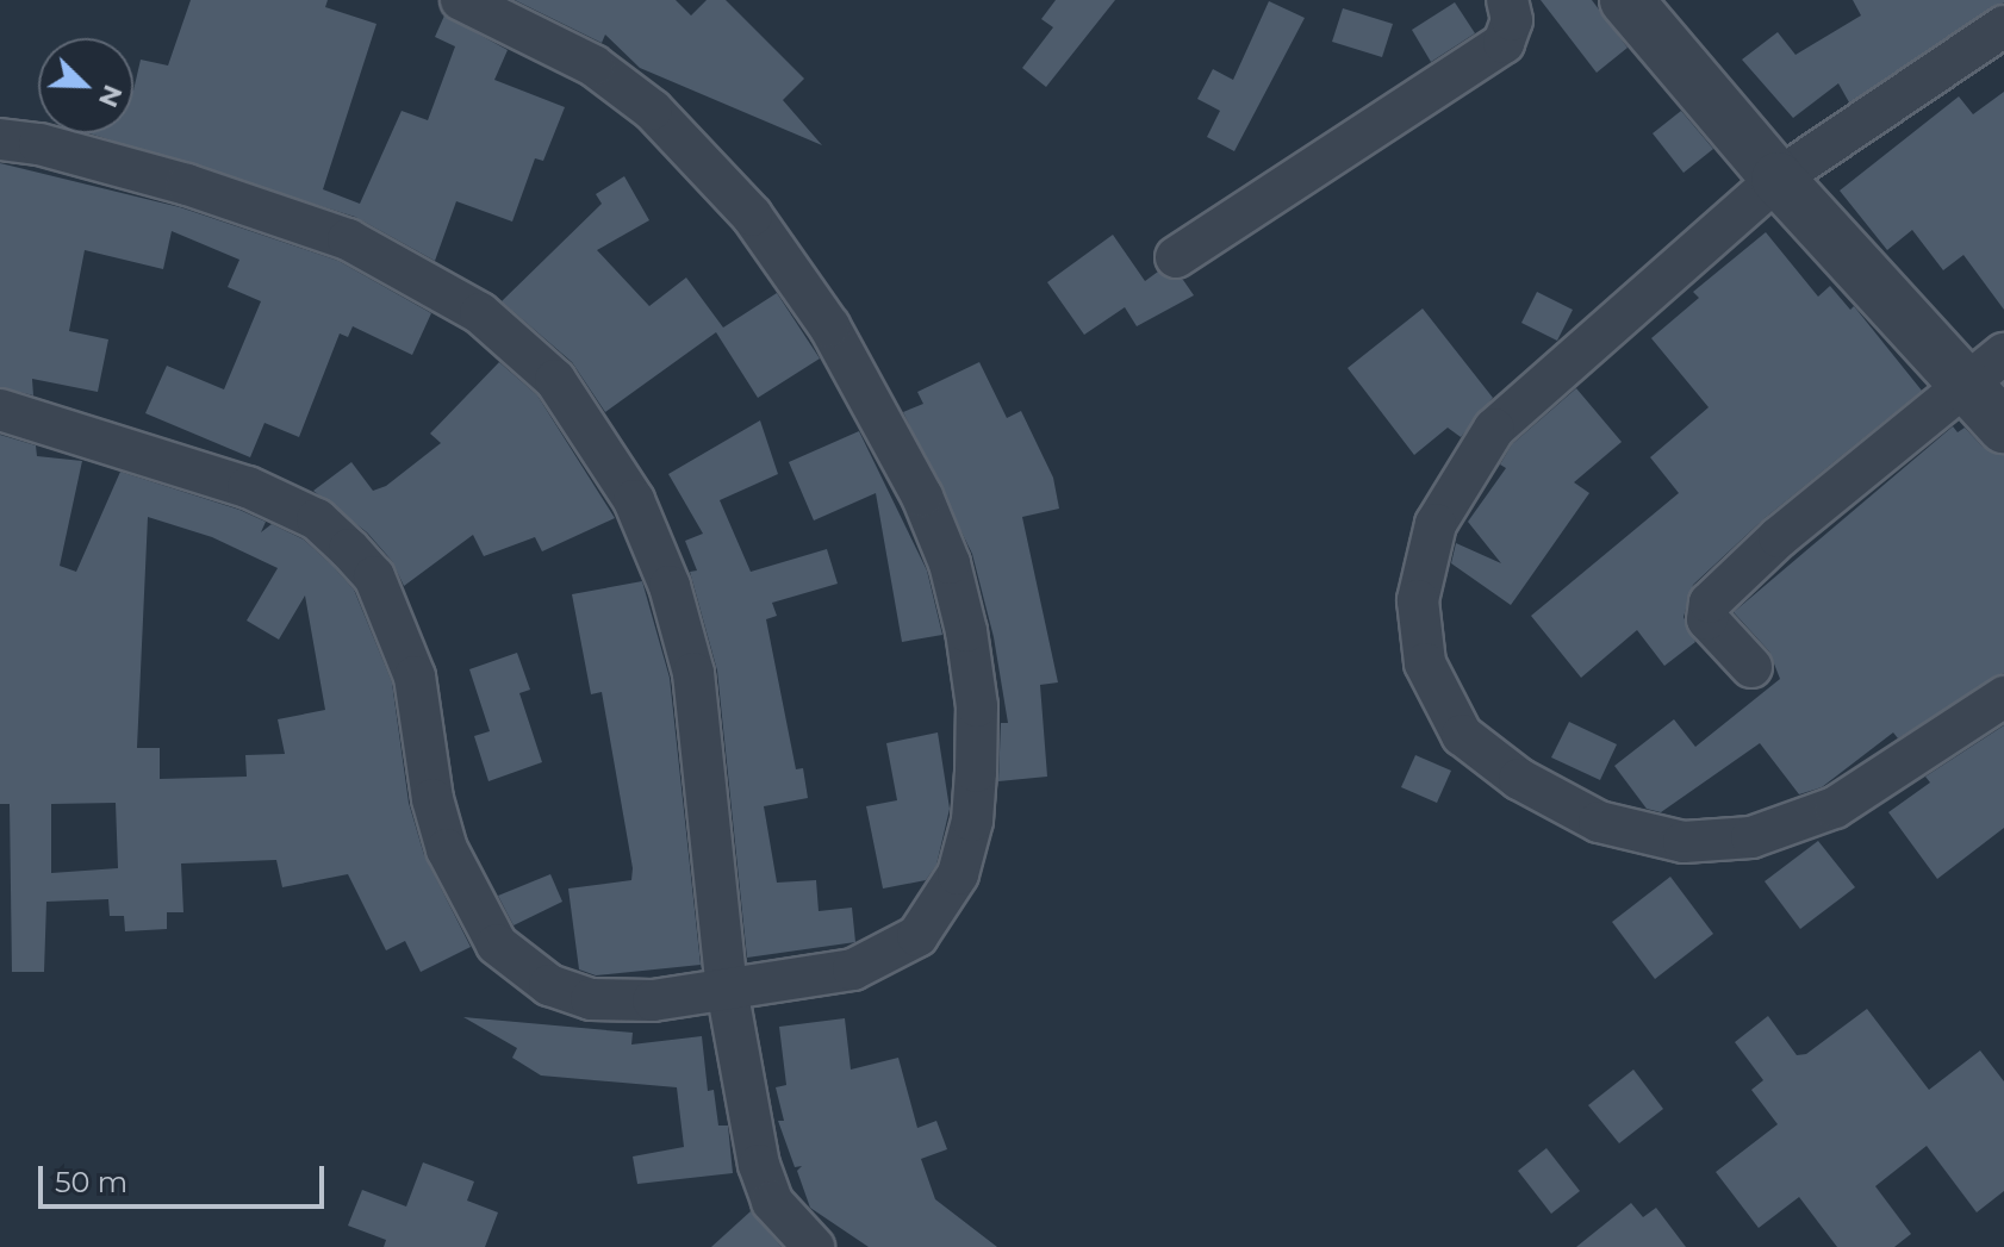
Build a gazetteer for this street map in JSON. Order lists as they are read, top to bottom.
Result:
{
  "scale_bar": "50 m",
  "north": "bottom right"
}
